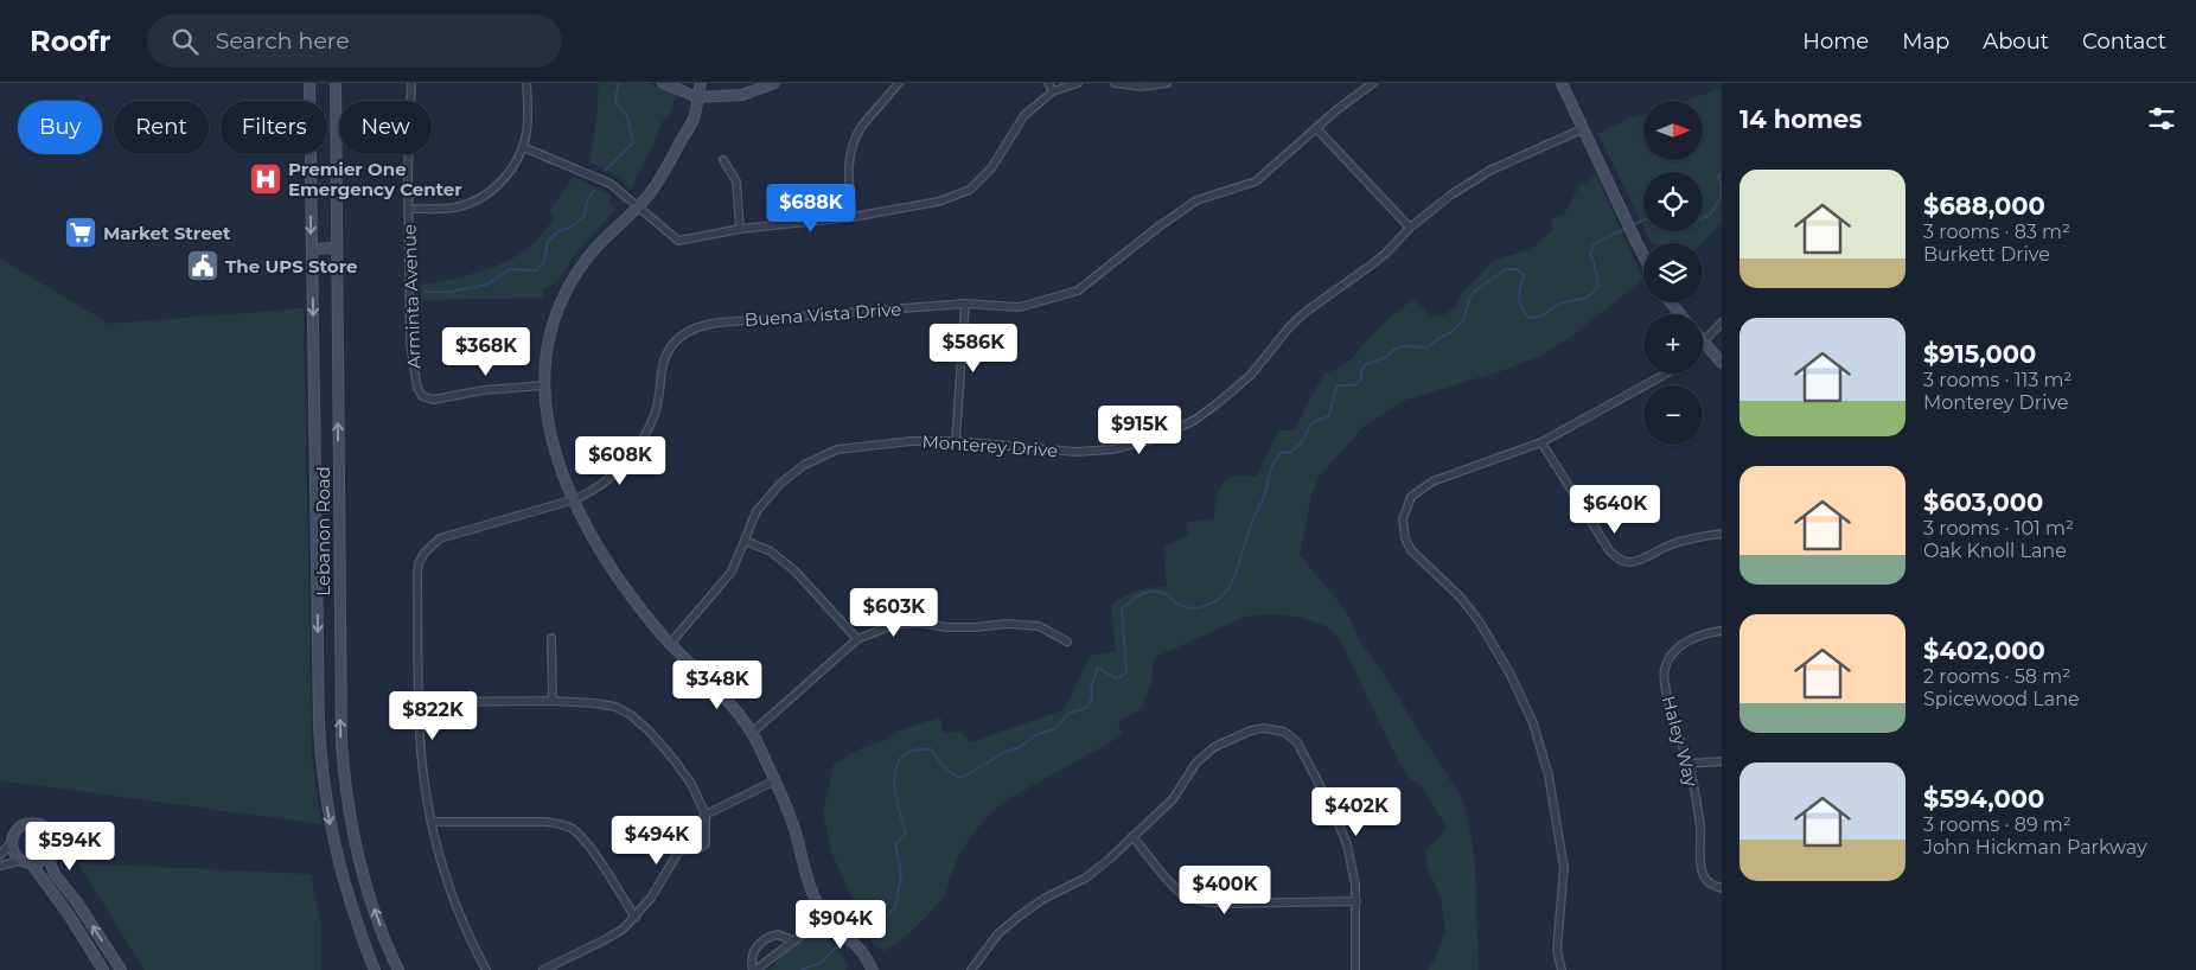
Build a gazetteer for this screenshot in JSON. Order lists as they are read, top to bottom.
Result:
{
  "streets": {
    "street": [
      "Arminta Avenue",
      "Buena Vista Drive",
      "Monterey Drive",
      "Lebanon Road",
      "Haley Way"
    ]
  },
  "places": {
    "hospital": ["Premier One Emergency Center"],
    "supermarket": ["Market Street"],
    "public building": ["The UPS Store"]
  },
  "north": "right",
  "page": {
    "header": "Roofr",
    "search": "Search here",
    "nav": [
      "Home",
      "Map",
      "About",
      "Contact"
    ],
    "heading": "14 homes",
    "map_buttons": ["+", "−"],
    "chip": [
      "Buy",
      "Rent",
      "Filters",
      "New"
    ],
    "list": [
      {
        "name": "$688,000",
        "note": "3 rooms · 83 m² · Burkett Drive"
      },
      {
        "name": "$915,000",
        "note": "3 rooms · 113 m² · Monterey Drive"
      },
      {
        "name": "$603,000",
        "note": "3 rooms · 101 m² · Oak Knoll Lane"
      },
      {
        "name": "$402,000",
        "note": "2 rooms · 58 m² · Spicewood Lane"
      },
      {
        "name": "$594,000",
        "note": "3 rooms · 89 m² · John Hickman Parkway"
      }
    ],
    "price": [
      "$688K",
      "$586K",
      "$368K",
      "$915K",
      "$608K",
      "$640K",
      "$603K",
      "$348K",
      "$822K",
      "$402K",
      "$494K",
      "$594K",
      "$400K",
      "$904K"
    ]
  }
}
